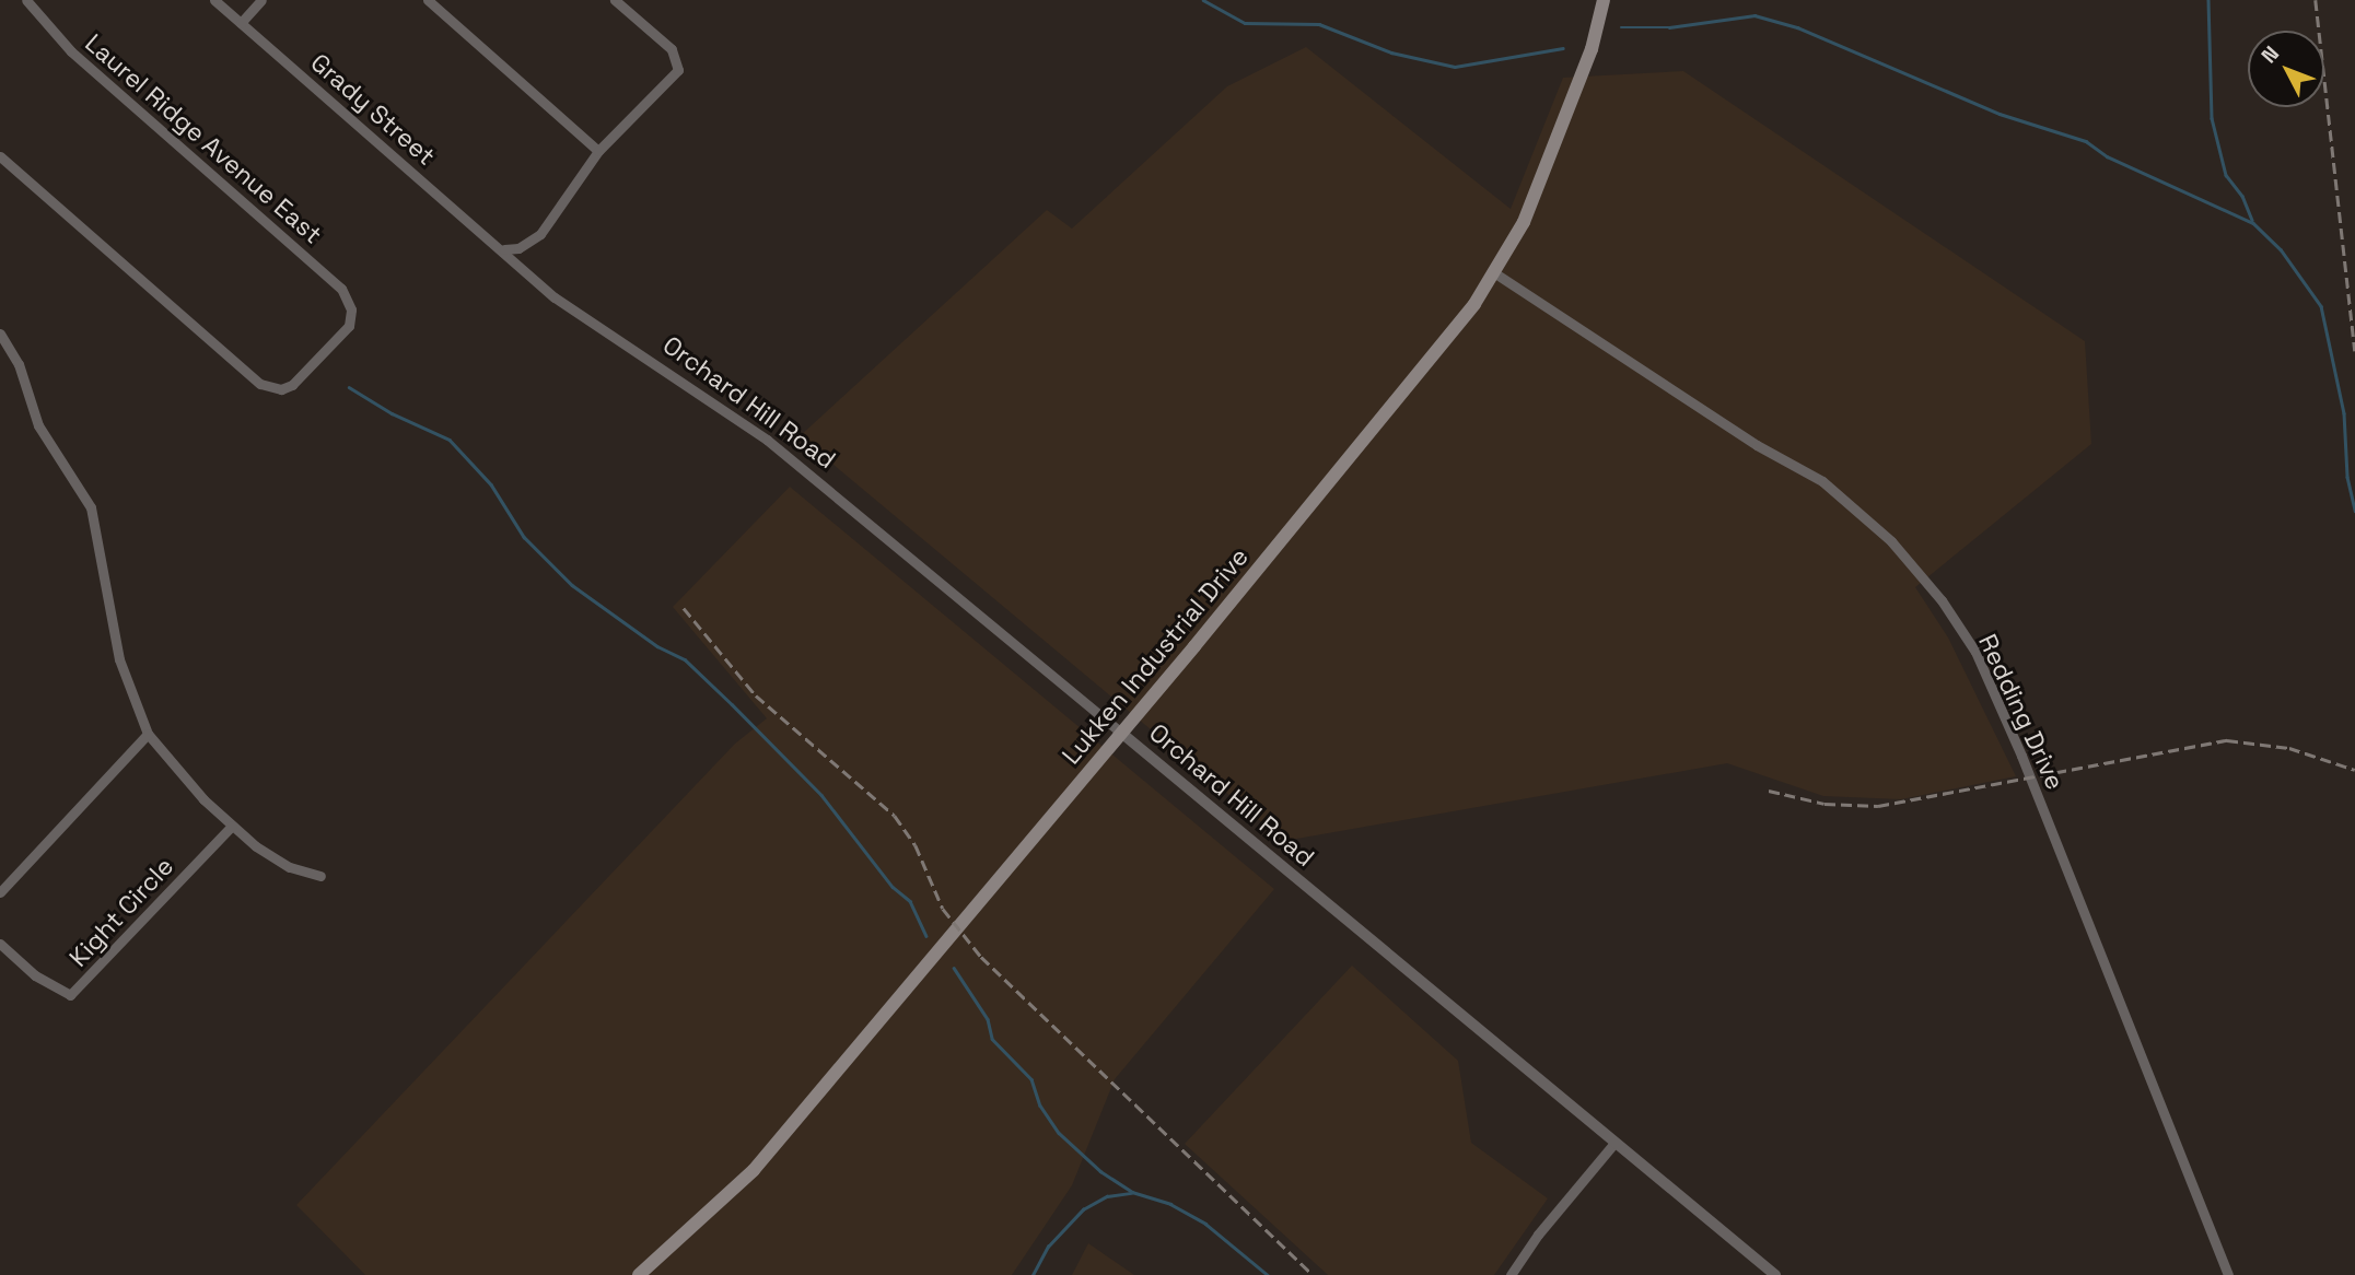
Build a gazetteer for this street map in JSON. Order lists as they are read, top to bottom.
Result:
{
  "streets": {
    "main road": ["Lukken Industrial Drive"],
    "street": [
      "Grady Street",
      "Laurel Ridge Avenue East",
      "Orchard Hill Road",
      "Redding Drive",
      "Kight Circle"
    ]
  },
  "crossings": [
    ["Grady Street", "Orchard Hill Road"],
    ["Orchard Hill Road", "Lukken Industrial Drive"],
    ["Lukken Industrial Drive", "Redding Drive"]
  ],
  "north": "top left"
}
